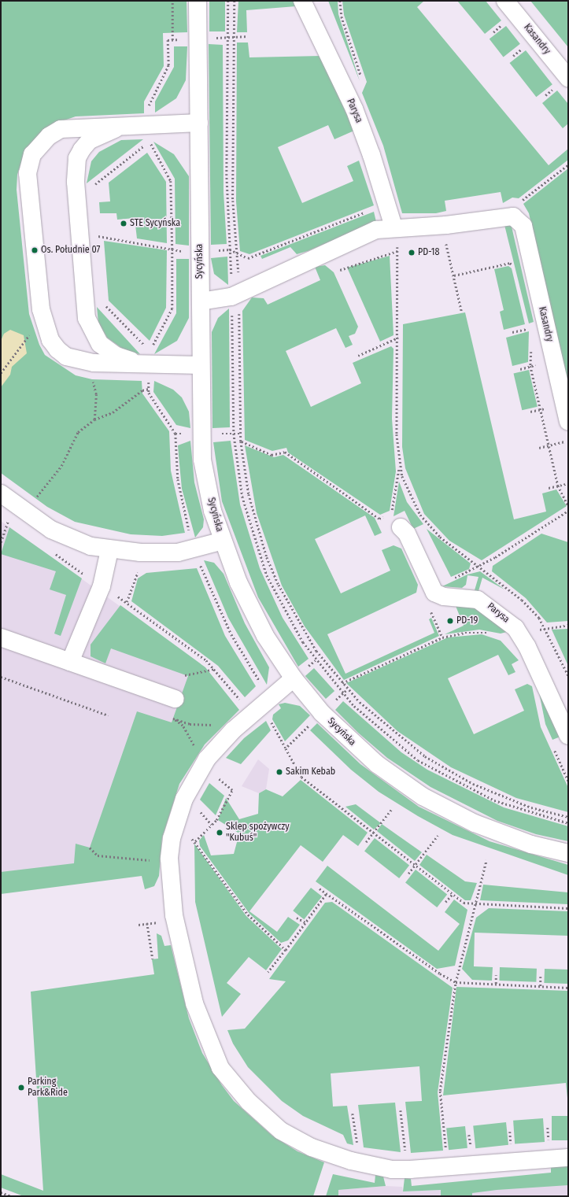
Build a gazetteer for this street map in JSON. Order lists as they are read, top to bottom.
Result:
{
  "streets": {
    "street": ["Kasandry", "Parysa", "Sycyńska"]
  },
  "crossings": [
    ["Kasandry", "Parysa"]
  ],
  "places": [
    "STE Sycyńska",
    "Os. Południe 07",
    "PD-18",
    "PD-19",
    "Sakim Kebab",
    "Sklep spożywczy \"Kubuś\"",
    "Parking Park&Ride"
  ]
}
